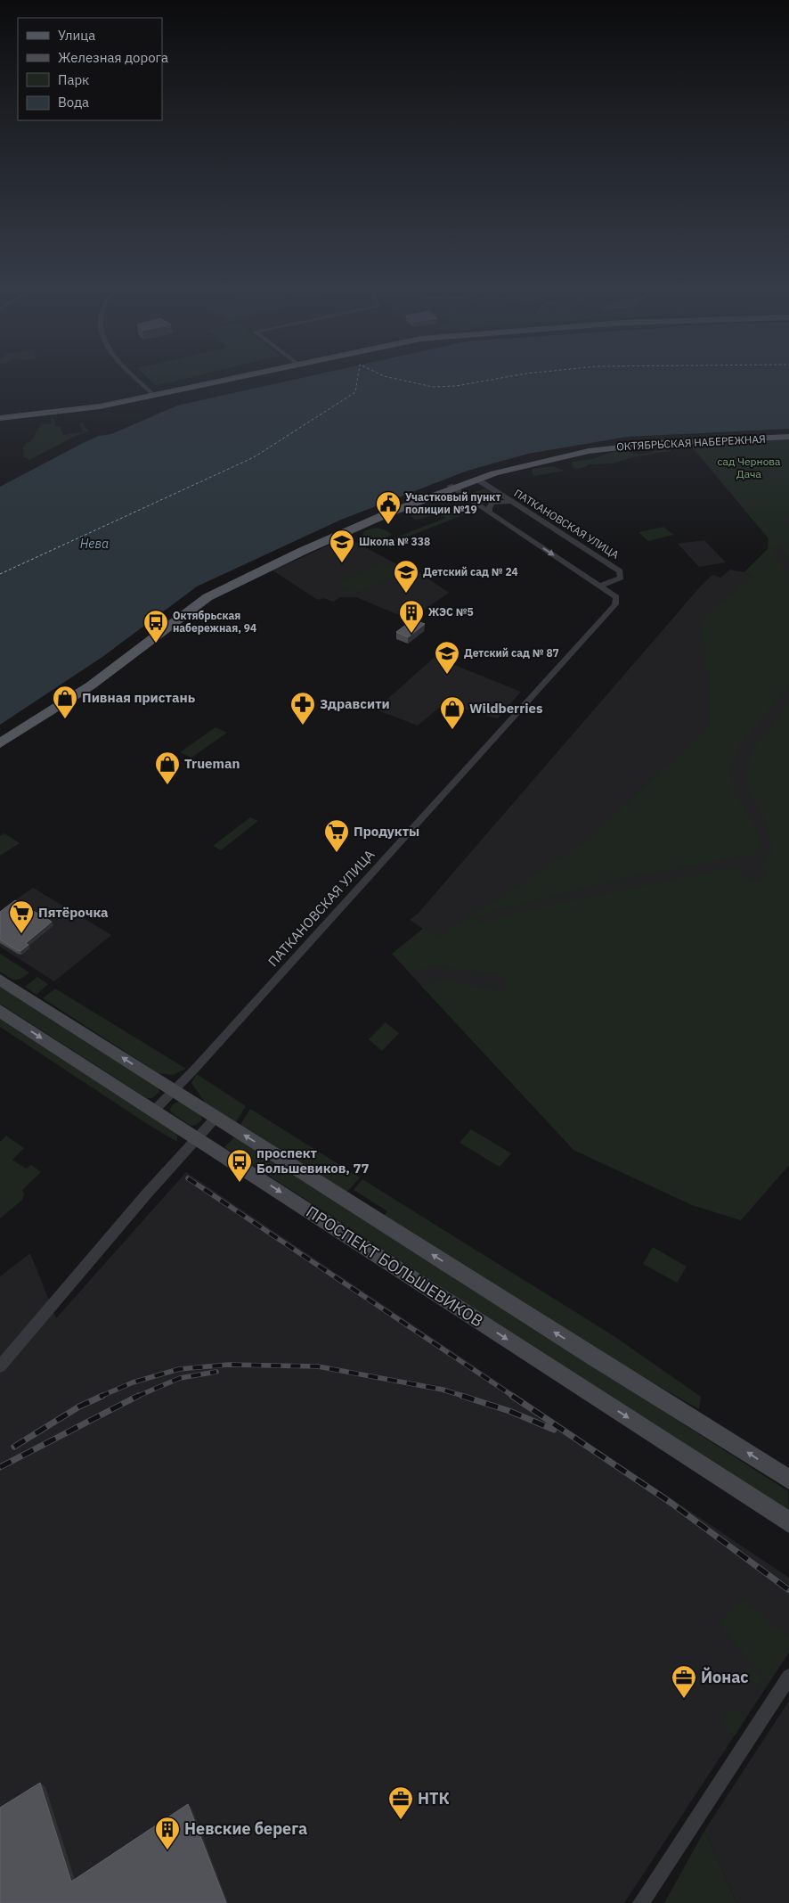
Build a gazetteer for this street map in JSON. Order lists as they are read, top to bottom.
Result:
{
  "streets": {
    "main road": ["ОКТЯБРЬСКАЯ НАБЕРЕЖНАЯ", "ПРОСПЕКТ БОЛЬШЕВИКОВ"],
    "street": ["ПАТКАНОВСКАЯ УЛИЦА"]
  },
  "crossings": [
    ["ОКТЯБРЬСКАЯ НАБЕРЕЖНАЯ", "ПАТКАНОВСКАЯ УЛИЦА"],
    ["ПАТКАНОВСКАЯ УЛИЦА", "ПРОСПЕКТ БОЛЬШЕВИКОВ"]
  ],
  "water": ["Нева"],
  "parks": ["сад Чернова Дача"],
  "places": {
    "public building": ["Участковый пункт полиции №19"],
    "school or university": ["Школа № 338", "Детский сад № 24", "Детский сад № 87"],
    "building": ["ЖЭС №5", "Невские берега"],
    "bus stop": ["Октябрьская набережная, 94", "проспект Большевиков, 77"],
    "shop": ["Пивная пристань", "Wildberries", "Trueman"],
    "pharmacy": ["Здравсити"],
    "supermarket": ["Продукты", "Пятёрочка"],
    "office": ["Йонас", "НТК"]
  },
  "legend": [
    "Улица",
    "Железная дорога",
    "Парк",
    "Вода"
  ]
}
